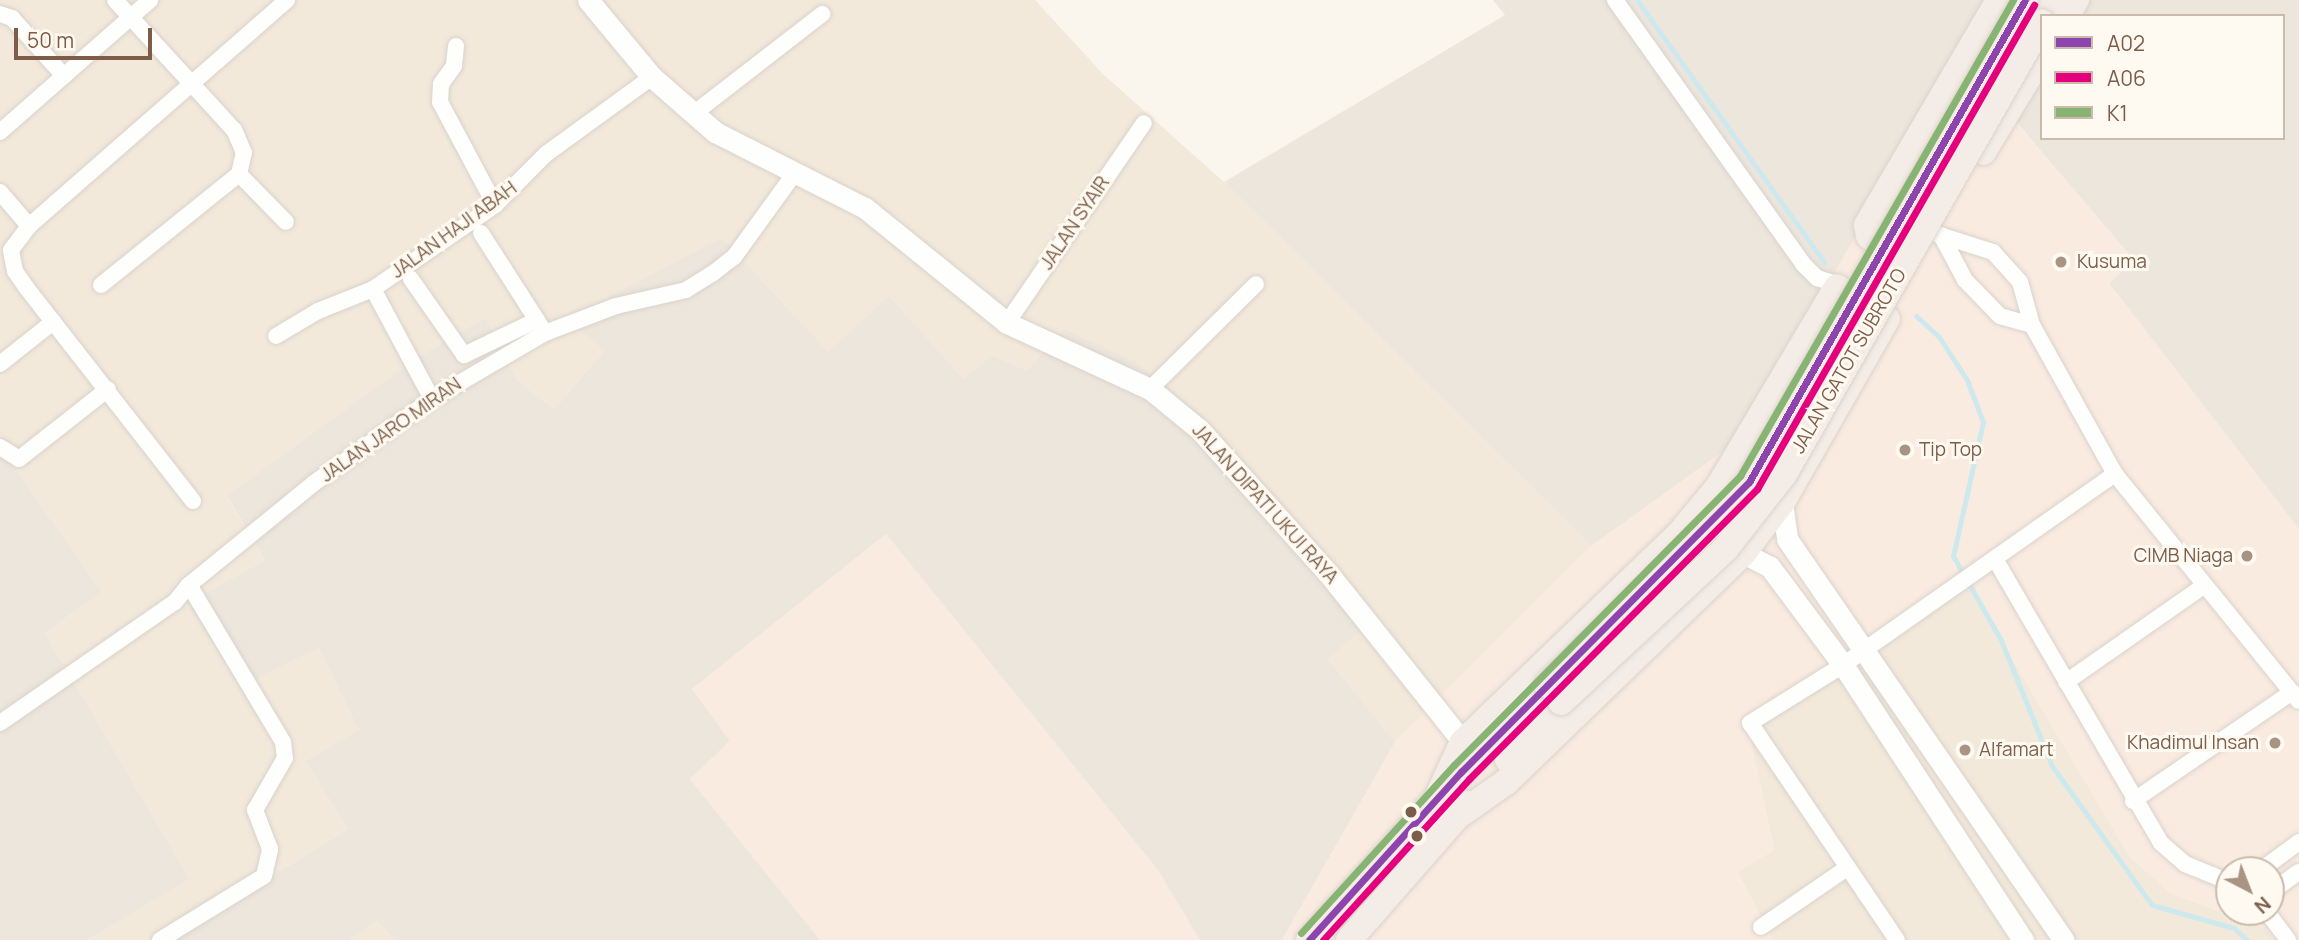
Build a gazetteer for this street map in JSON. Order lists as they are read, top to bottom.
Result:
{
  "streets": {
    "highway": ["JALAN GATOT SUBROTO"],
    "street": [
      "JALAN SYAIR",
      "JALAN HAJI ABAH",
      "JALAN JARO MIRAN",
      "JALAN DIPATI UKUI RAYA"
    ]
  },
  "crossings": [
    ["JALAN SYAIR", "JALAN DIPATI UKUI RAYA"],
    ["JALAN HAJI ABAH", "JALAN DIPATI UKUI RAYA"],
    ["JALAN JARO MIRAN", "JALAN DIPATI UKUI RAYA"]
  ],
  "places": [
    "Kusuma",
    "Tip Top",
    "CIMB Niaga",
    "Khadimul Insan",
    "Alfamart"
  ],
  "lines": ["transit line A02", "transit line K1", "transit line A06"],
  "legend": ["A02", "A06", "K1"],
  "scale_bar": "50 m",
  "north": "bottom right"
}
